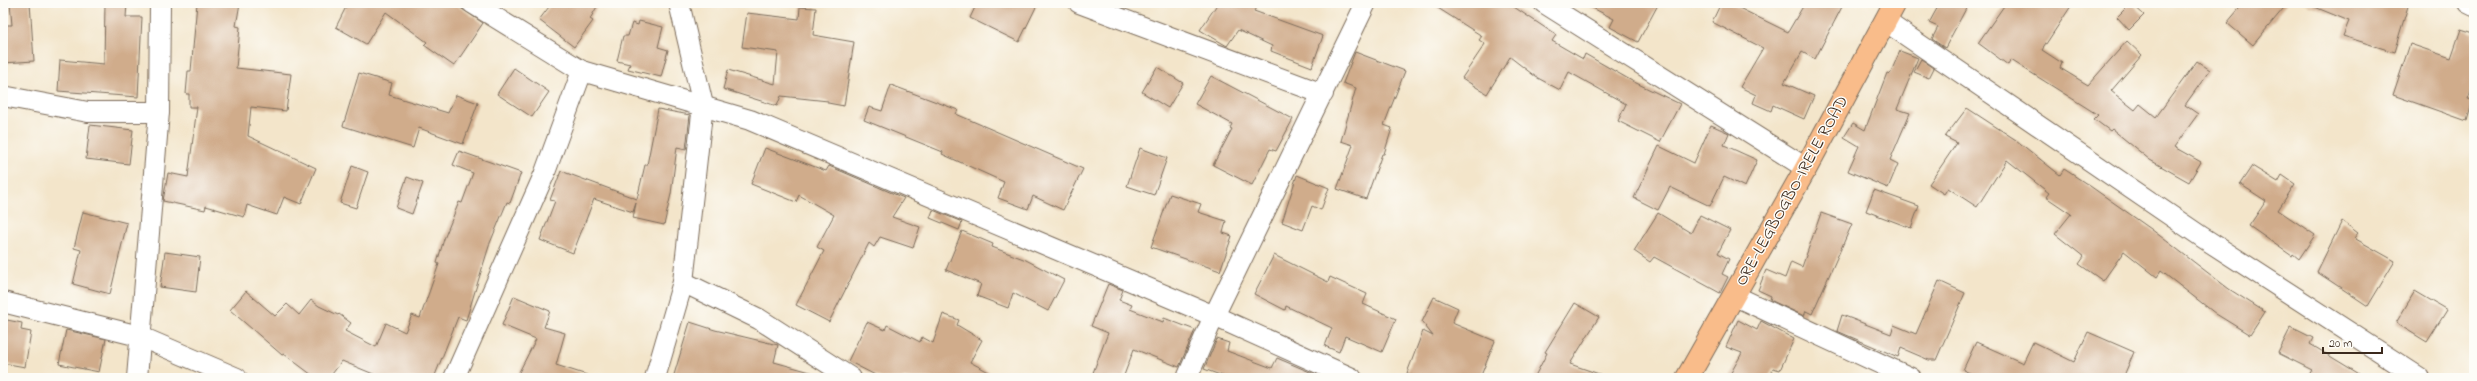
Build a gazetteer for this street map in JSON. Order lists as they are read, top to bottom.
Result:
{
  "streets": {
    "main road": ["ORE-LEGBOGBO-IRELE ROAD"]
  },
  "scale_bar": "20 m"
}
